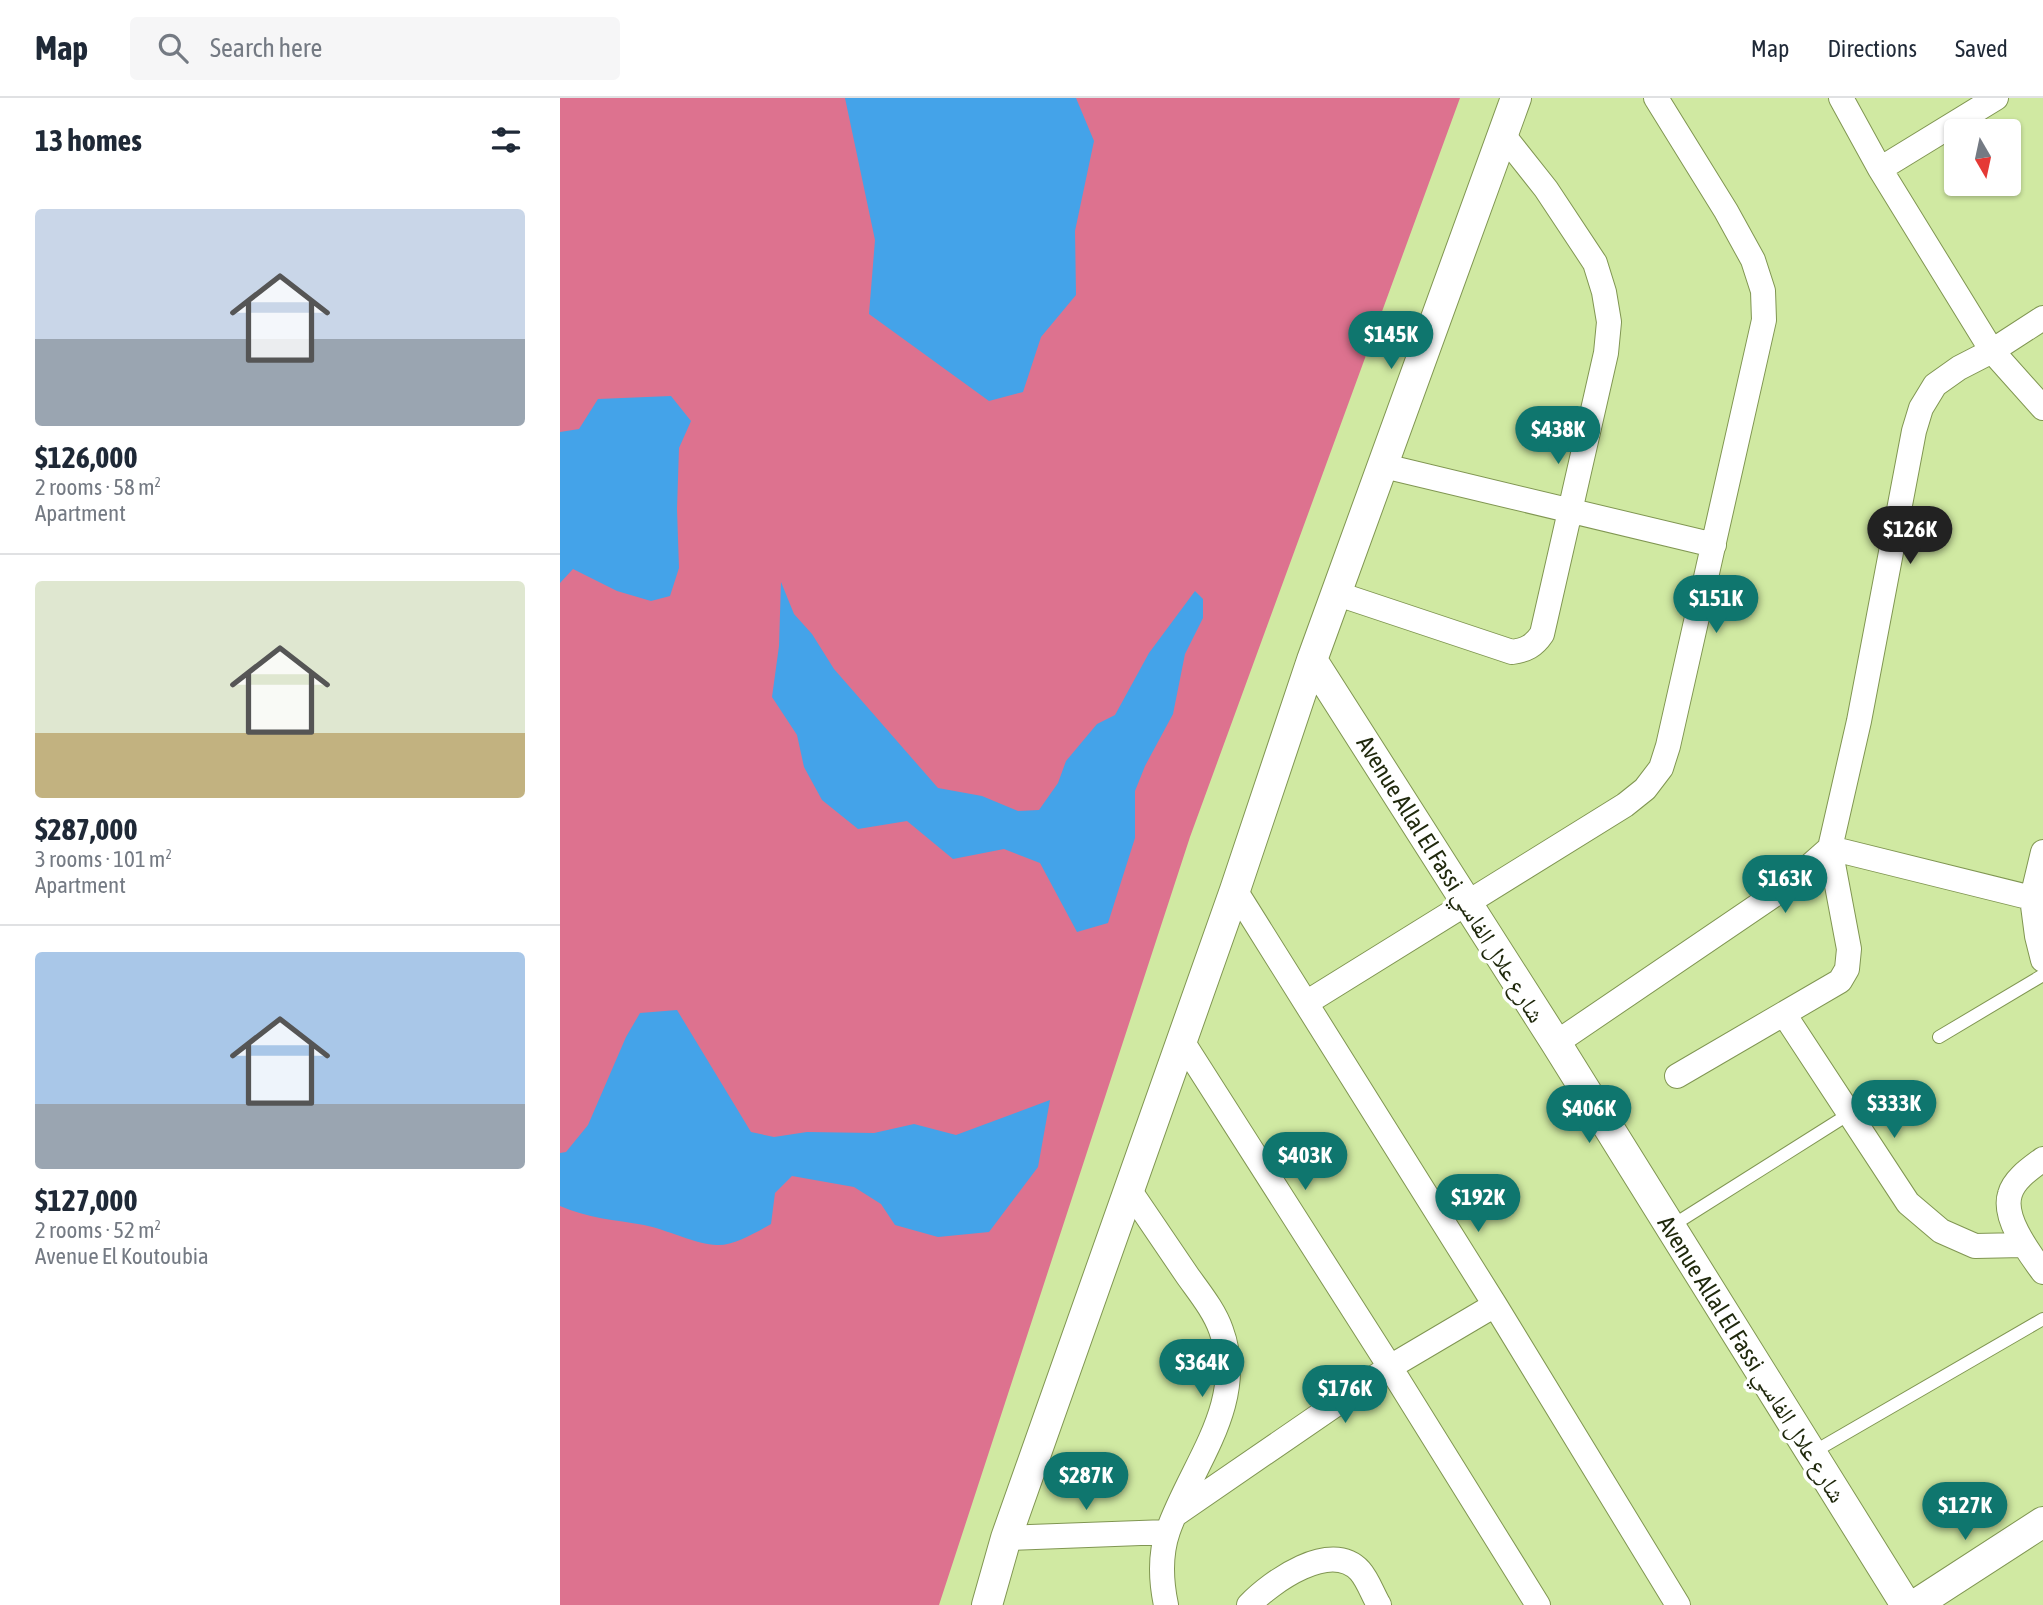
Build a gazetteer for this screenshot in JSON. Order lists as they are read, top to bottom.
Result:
{
  "streets": {
    "street": ["Avenue Allal El Fassi شارع علال الفاسي"]
  },
  "north": "bottom",
  "page": {
    "header": "Map",
    "search": "Search here",
    "nav": ["Map", "Directions", "Saved"],
    "heading": "13 homes",
    "list": [
      {
        "name": "$126,000",
        "note": "2 rooms · 58 m² · Apartment"
      },
      {
        "name": "$287,000",
        "note": "3 rooms · 101 m² · Apartment"
      },
      {
        "name": "$127,000",
        "note": "2 rooms · 52 m² · Avenue El Koutoubia"
      }
    ],
    "price": [
      "$145K",
      "$438K",
      "$126K",
      "$151K",
      "$163K",
      "$333K",
      "$406K",
      "$403K",
      "$192K",
      "$364K",
      "$176K",
      "$287K",
      "$127K"
    ]
  }
}
